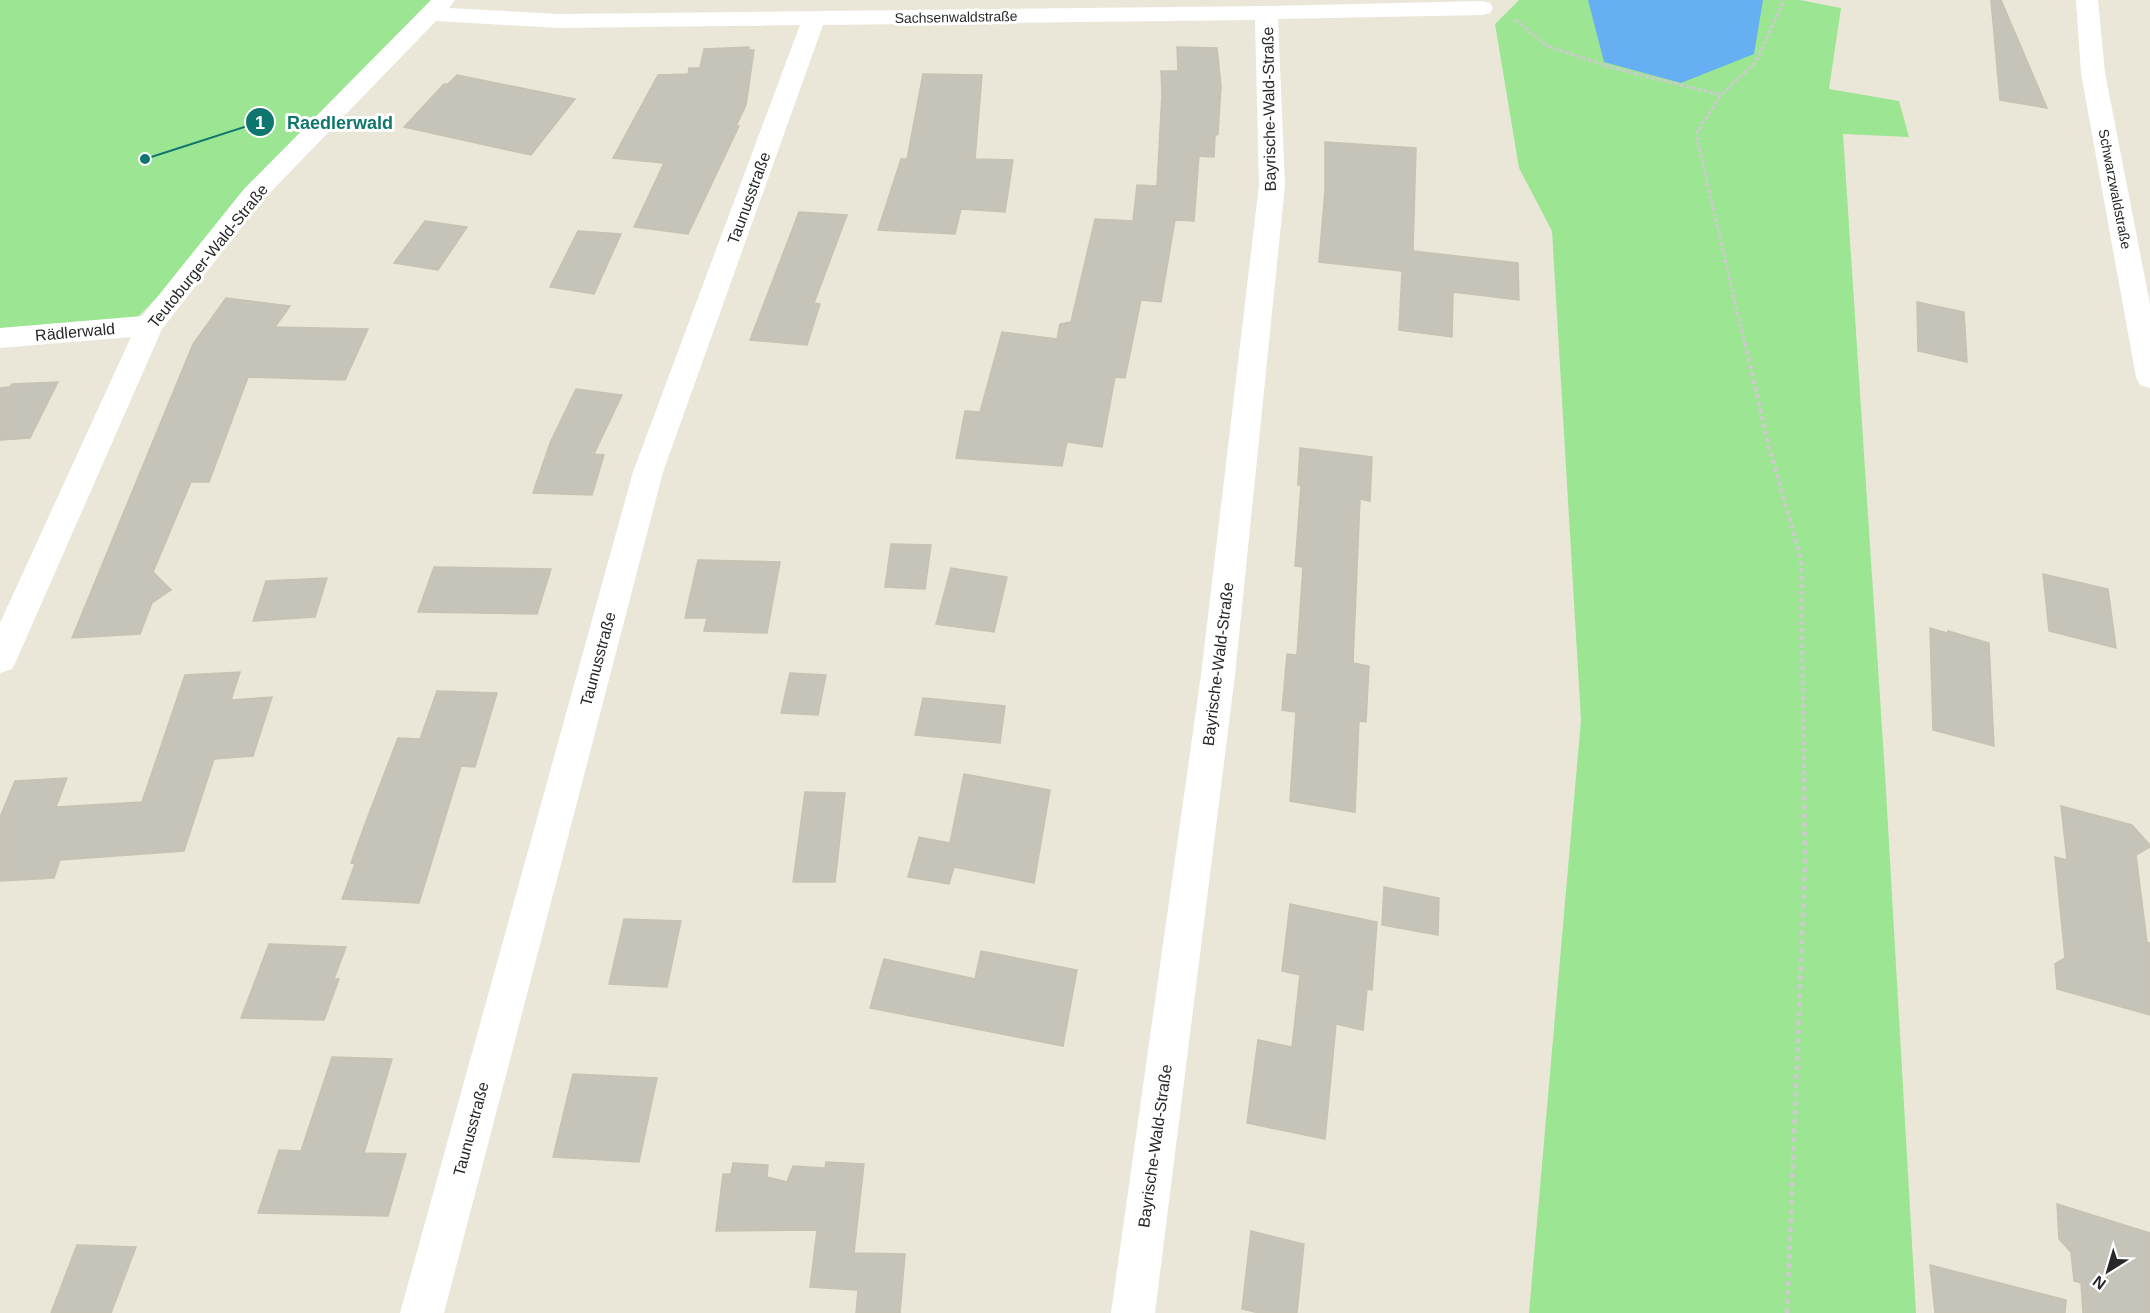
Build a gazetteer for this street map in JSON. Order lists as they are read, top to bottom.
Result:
{
  "streets": {
    "street": [
      "Sachsenwaldstraße",
      "Bayrische-Wald-Straße",
      "Schwarzwaldstraße",
      "Taunusstraße",
      "Teutoburger-Wald-Straße",
      "Rädlerwald"
    ]
  },
  "crossings": [
    ["Sachsenwaldstraße", "Bayrische-Wald-Straße"],
    ["Sachsenwaldstraße", "Taunusstraße"],
    ["Sachsenwaldstraße", "Teutoburger-Wald-Straße"],
    ["Teutoburger-Wald-Straße", "Rädlerwald"]
  ],
  "places": ["Raedlerwald"],
  "north": "bottom left"
}
